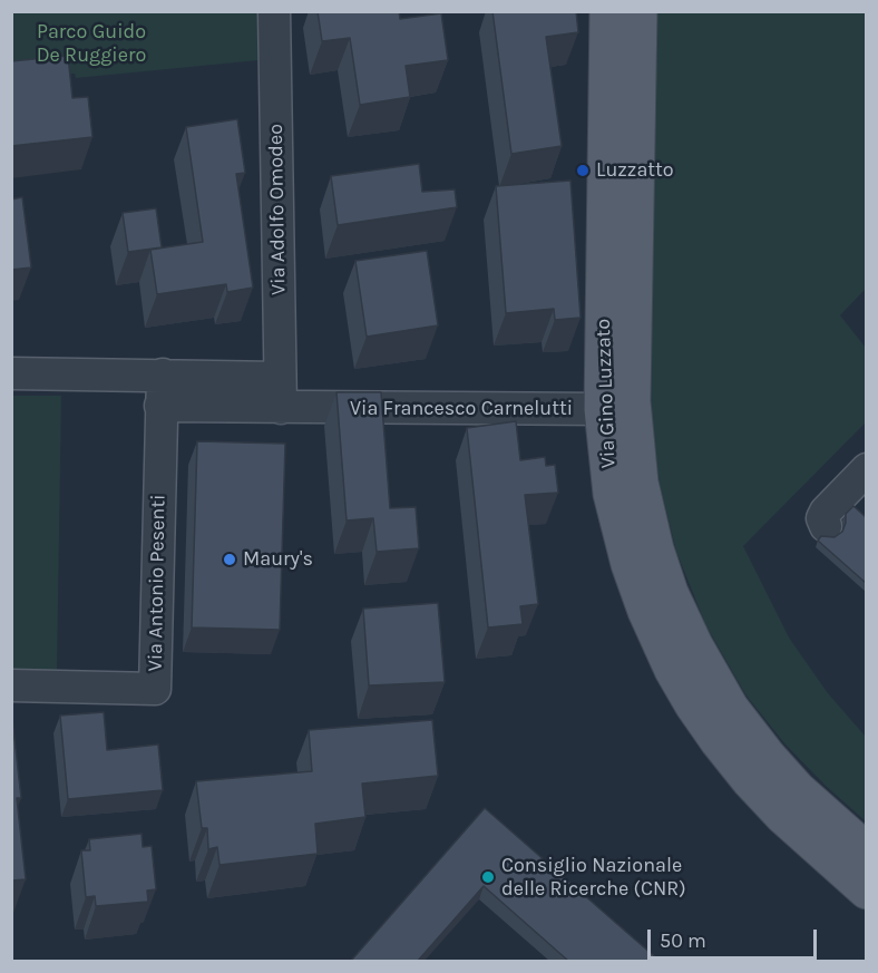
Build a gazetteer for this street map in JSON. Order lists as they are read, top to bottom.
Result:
{
  "streets": {
    "main road": ["Via Gino Luzzato"],
    "street": ["Via Adolfo Omodeo", "Via Francesco Carnelutti", "Via Antonio Pesenti"]
  },
  "crossings": [
    ["Via Adolfo Omodeo", "Via Francesco Carnelutti"],
    ["Via Gino Luzzato", "Via Francesco Carnelutti"],
    ["Via Francesco Carnelutti", "Via Antonio Pesenti"]
  ],
  "parks": ["Parco Guido De Ruggiero"],
  "places": ["Luzzatto", "Maury's", "Consiglio Nazionale delle Ricerche (CNR)"],
  "scale_bar": "50 m"
}
